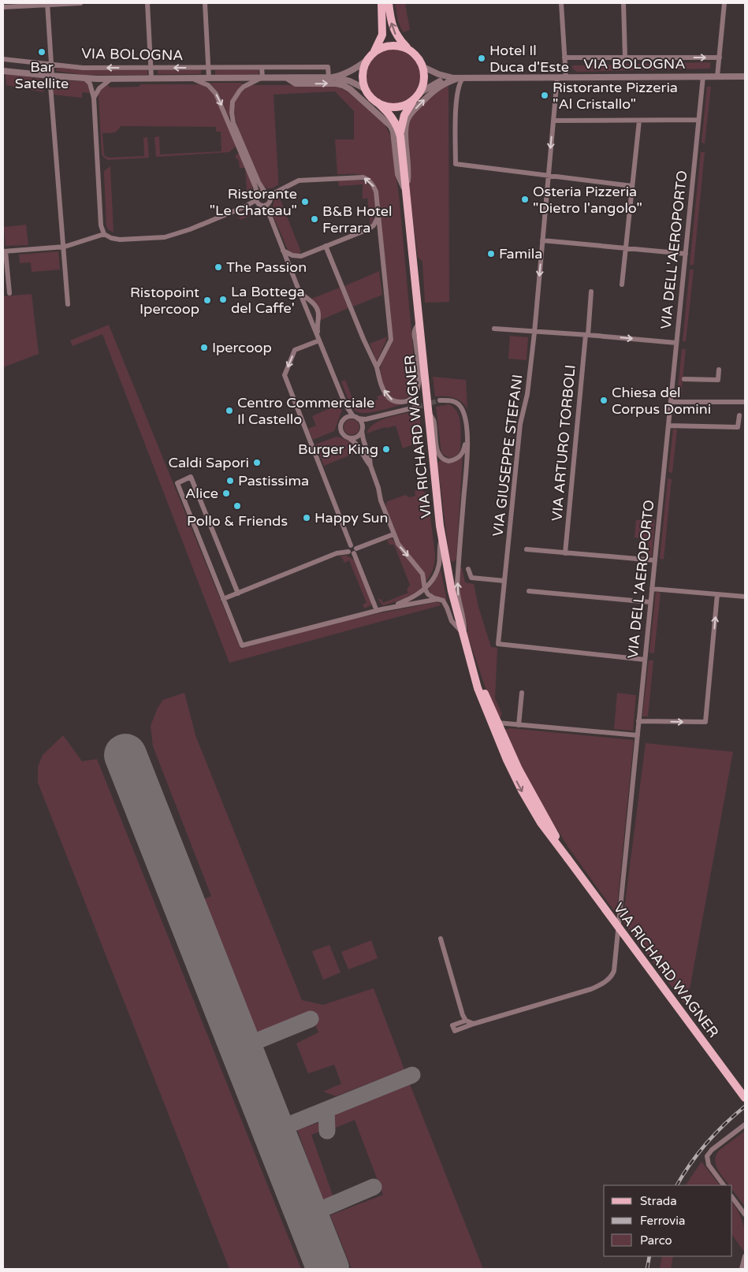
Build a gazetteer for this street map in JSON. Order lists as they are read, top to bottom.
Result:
{
  "streets": {
    "main road": ["VIA BOLOGNA", "VIA RICHARD WAGNER"],
    "street": ["VIA DELL'AEROPORTO", "VIA ARTURO TORBOLI", "VIA GIUSEPPE STEFANI"]
  },
  "crossings": [
    ["VIA BOLOGNA", "VIA DELL'AEROPORTO"],
    ["VIA BOLOGNA", "VIA RICHARD WAGNER"],
    ["VIA BOLOGNA", "VIA GIUSEPPE STEFANI"],
    ["VIA DELL'AEROPORTO", "VIA GIUSEPPE STEFANI"]
  ],
  "places": [
    "Bar Satellite",
    "Hotel Il Duca d'Este",
    "Ristorante Pizzeria \"Al Cristallo\"",
    "Osteria Pizzeria \"Dietro l'angolo\"",
    "Ristorante \"Le Chateau\"",
    "B&B Hotel Ferrara",
    "Famila",
    "The Passion",
    "La Bottega del Caffe'",
    "Ristopoint Ipercoop",
    "Ipercoop",
    "Chiesa del Corpus Domini",
    "Centro Commerciale Il Castello",
    "Burger King",
    "Caldi Sapori",
    "Pastissima",
    "Alice",
    "Pollo & Friends",
    "Happy Sun"
  ],
  "legend": ["Strada", "Ferrovia", "Parco"]
}
